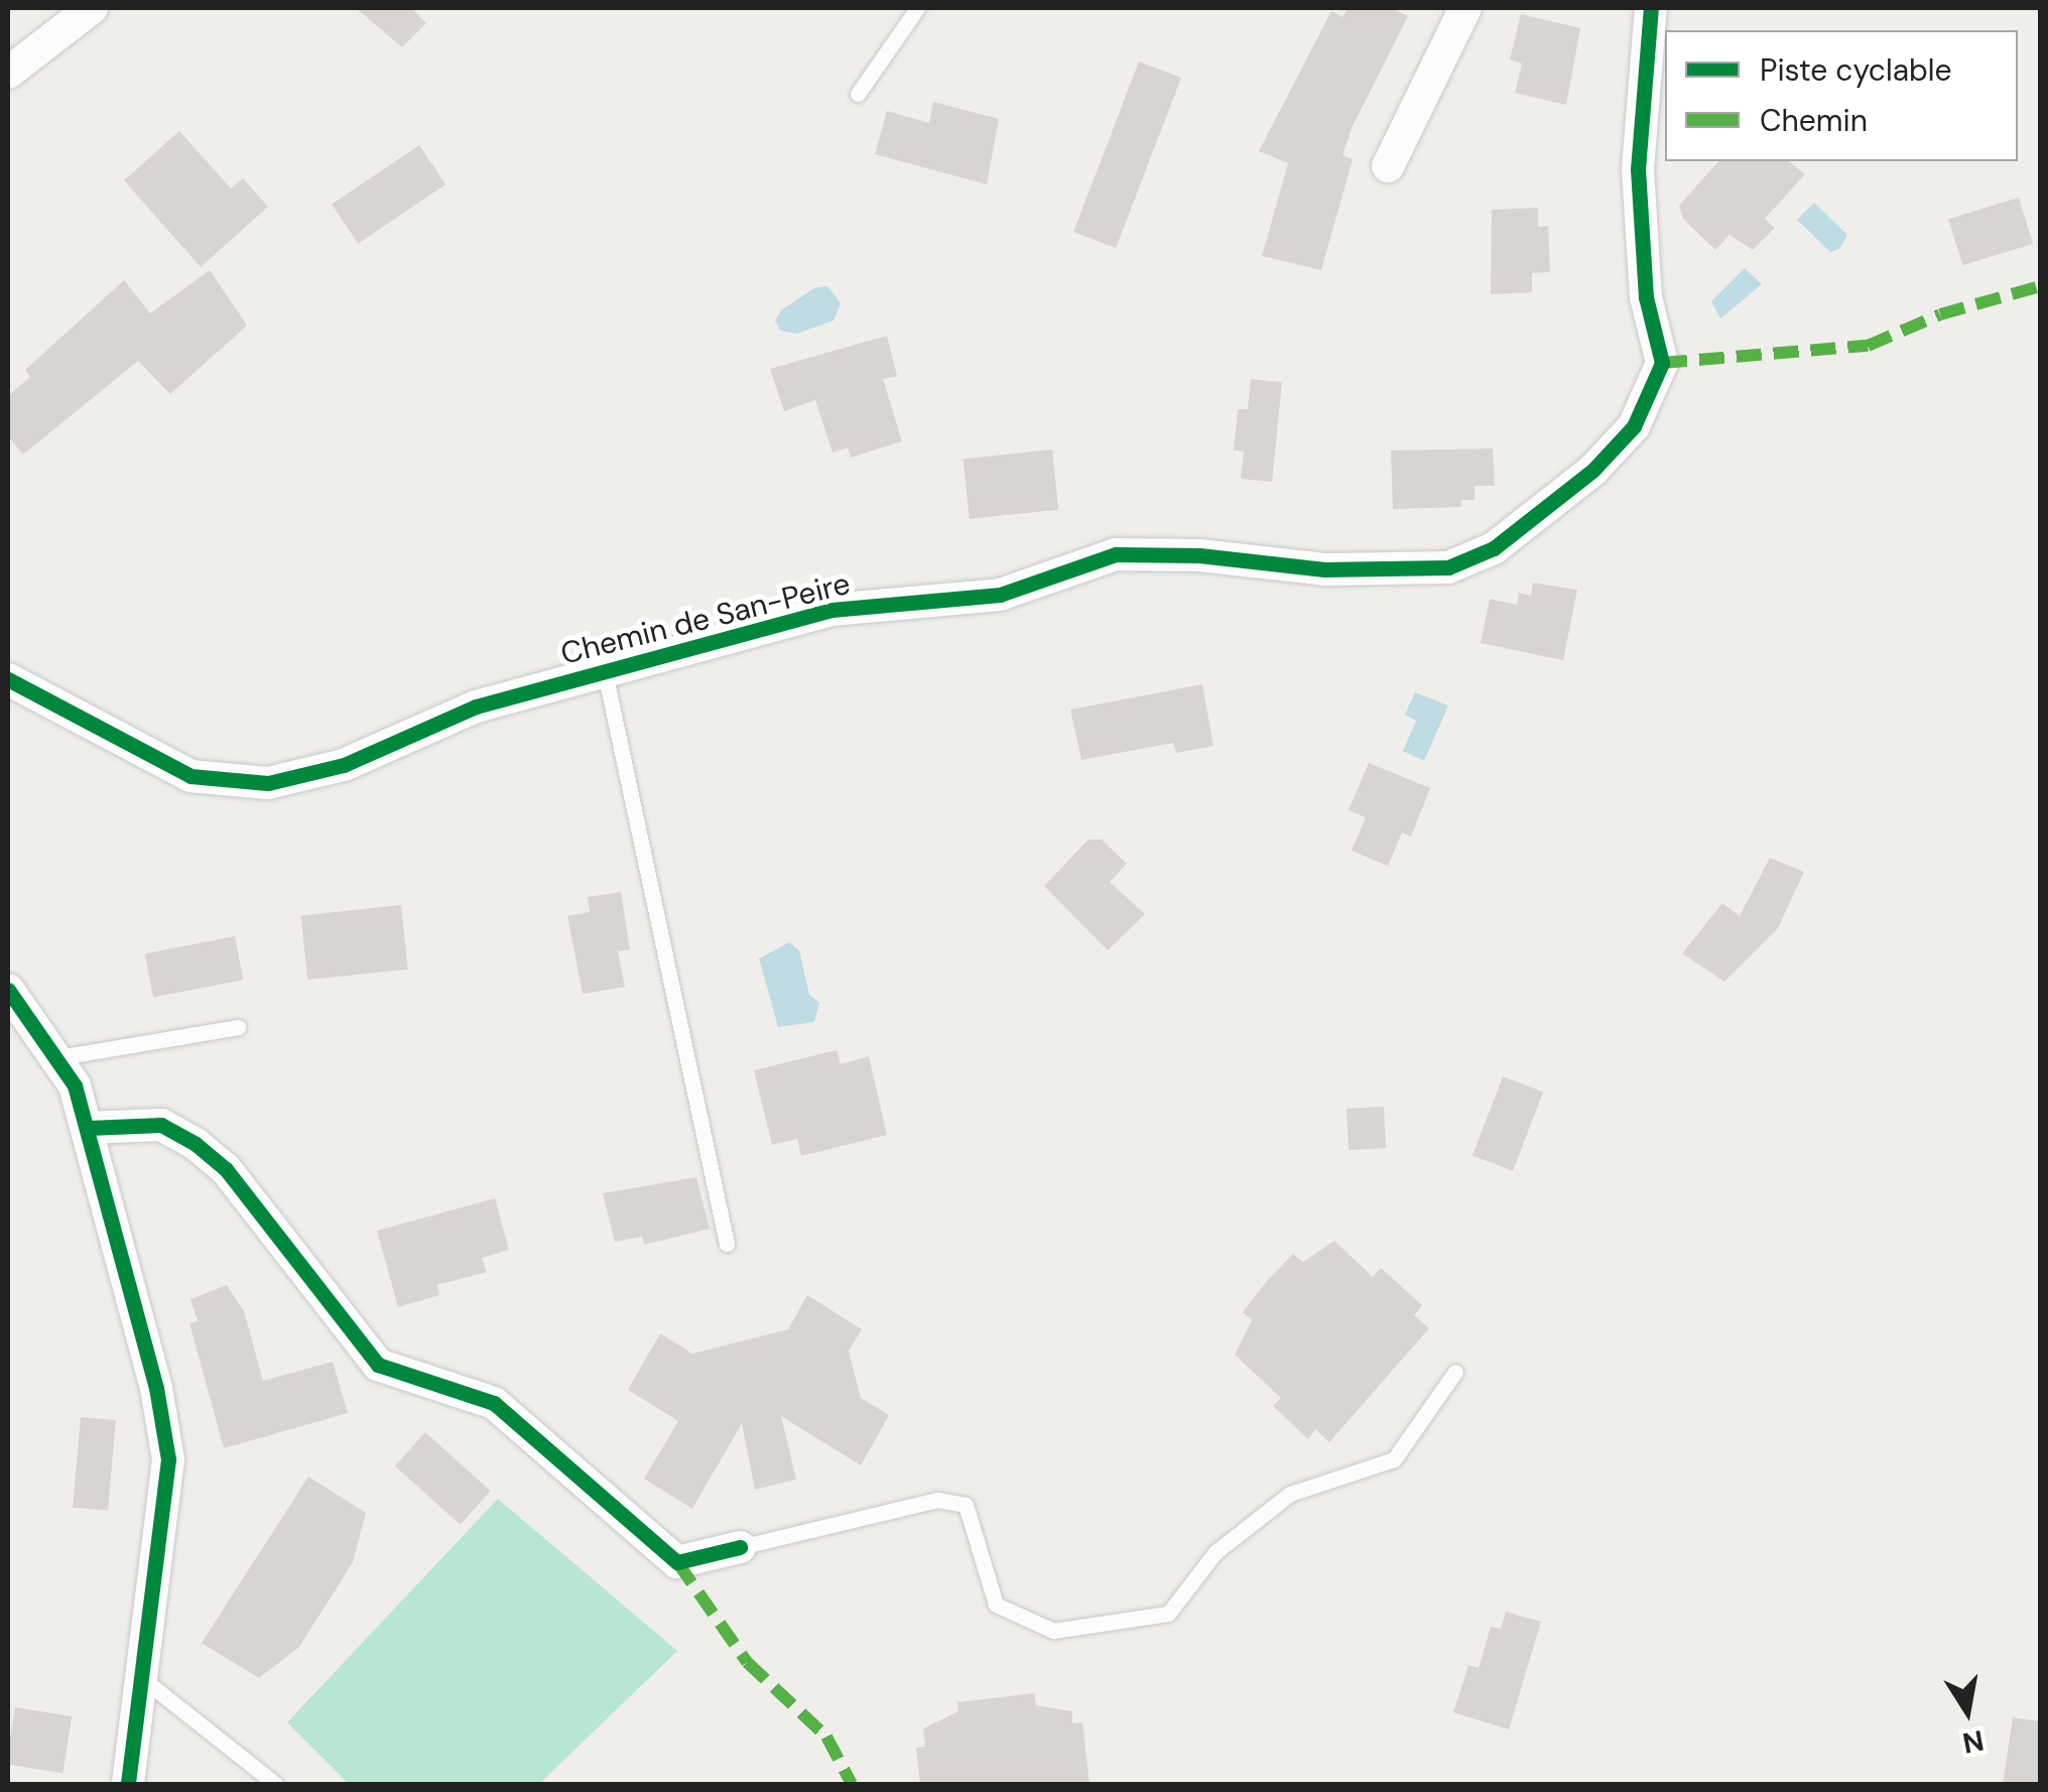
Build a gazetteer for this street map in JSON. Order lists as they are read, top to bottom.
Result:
{
  "streets": {
    "street": ["Chemin de San-Peire"]
  },
  "legend": ["Piste cyclable", "Chemin"],
  "north": "bottom"
}
